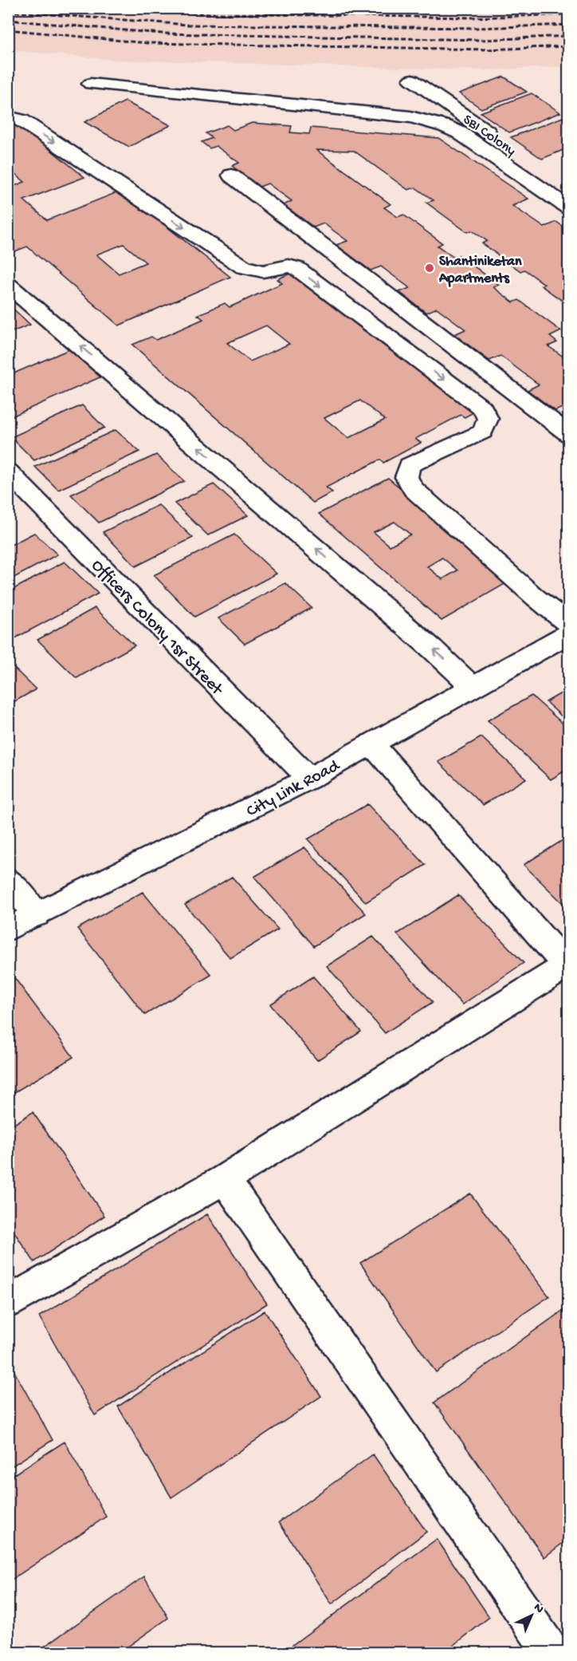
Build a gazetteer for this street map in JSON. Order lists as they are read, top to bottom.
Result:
{
  "streets": {
    "street": ["SBI Colony", "Officers Colony 1sr Street", "City Link Road"]
  },
  "crossings": [
    ["Officers Colony 1sr Street", "City Link Road"]
  ],
  "places": ["Shantiniketan Apartments"],
  "north": "top right"
}
